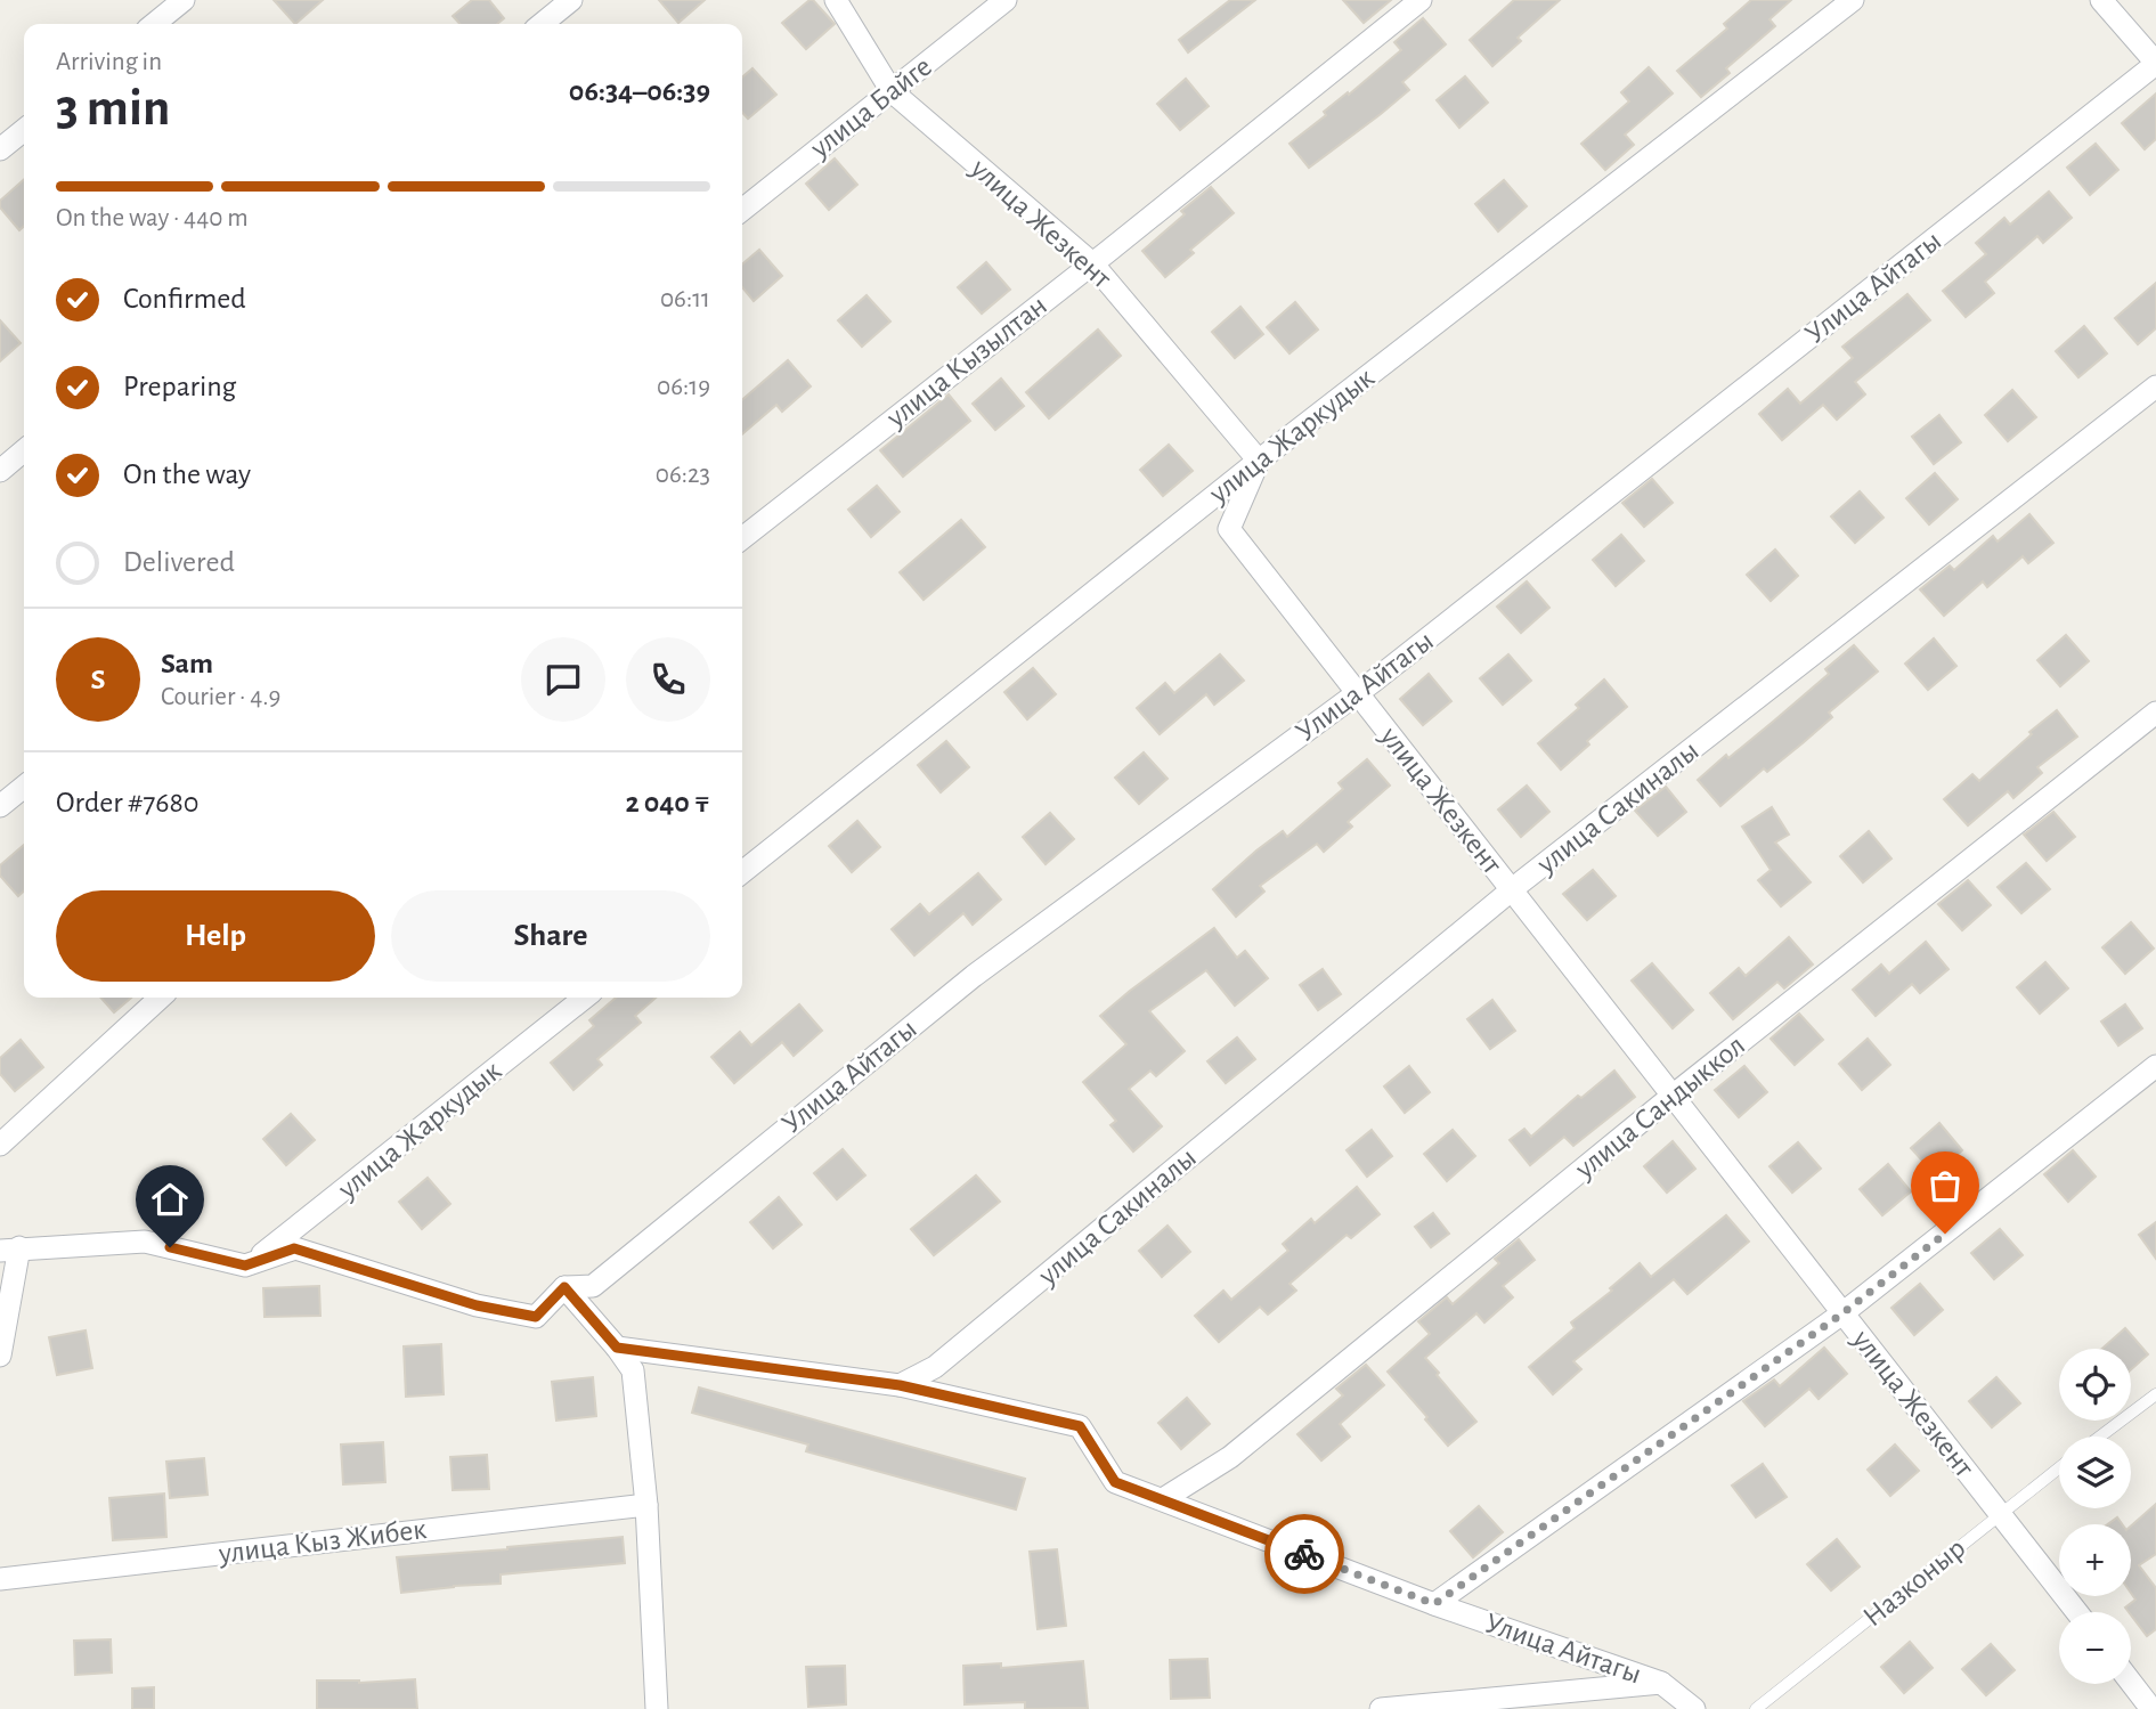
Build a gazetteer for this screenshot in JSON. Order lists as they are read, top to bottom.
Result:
{
  "streets": {
    "street": [
      "улица Байге",
      "улица Жезкент",
      "Улица Айтагы",
      "улица Кызылтан",
      "улица Жаркудык",
      "улица Сакиналы",
      "улица Сандыккол",
      "улица Кыз Жибек"
    ],
    "lane": ["Назконыр"]
  },
  "crossings": [
    ["улица Байге", "улица Жезкент"],
    ["улица Жезкент", "Улица Айтагы"],
    ["улица Жезкент", "улица Кызылтан"],
    ["улица Жезкент", "улица Жаркудык"],
    ["улица Жезкент", "улица Сакиналы"],
    ["улица Жезкент", "улица Сандыккол"],
    ["улица Жезкент", "Назконыр"],
    ["Улица Айтагы", "улица Сакиналы"],
    ["Улица Айтагы", "улица Сандыккол"]
  ],
  "page": {
    "heading": ["3 min", "Arriving in", "06:34–06:39"],
    "panel": [
      "Sam",
      "Courier · 4.9",
      "Order #7680",
      "2 040 ₸"
    ],
    "bar": "On the way · 440 m",
    "list": [
      ["Confirmed", "06:11"],
      ["Preparing", "06:19"],
      ["On the way", "06:23"],
      "Delivered"
    ],
    "round": "S",
    "buttons": ["Help", "Share"],
    "map_buttons": ["+", "−"]
  }
}
